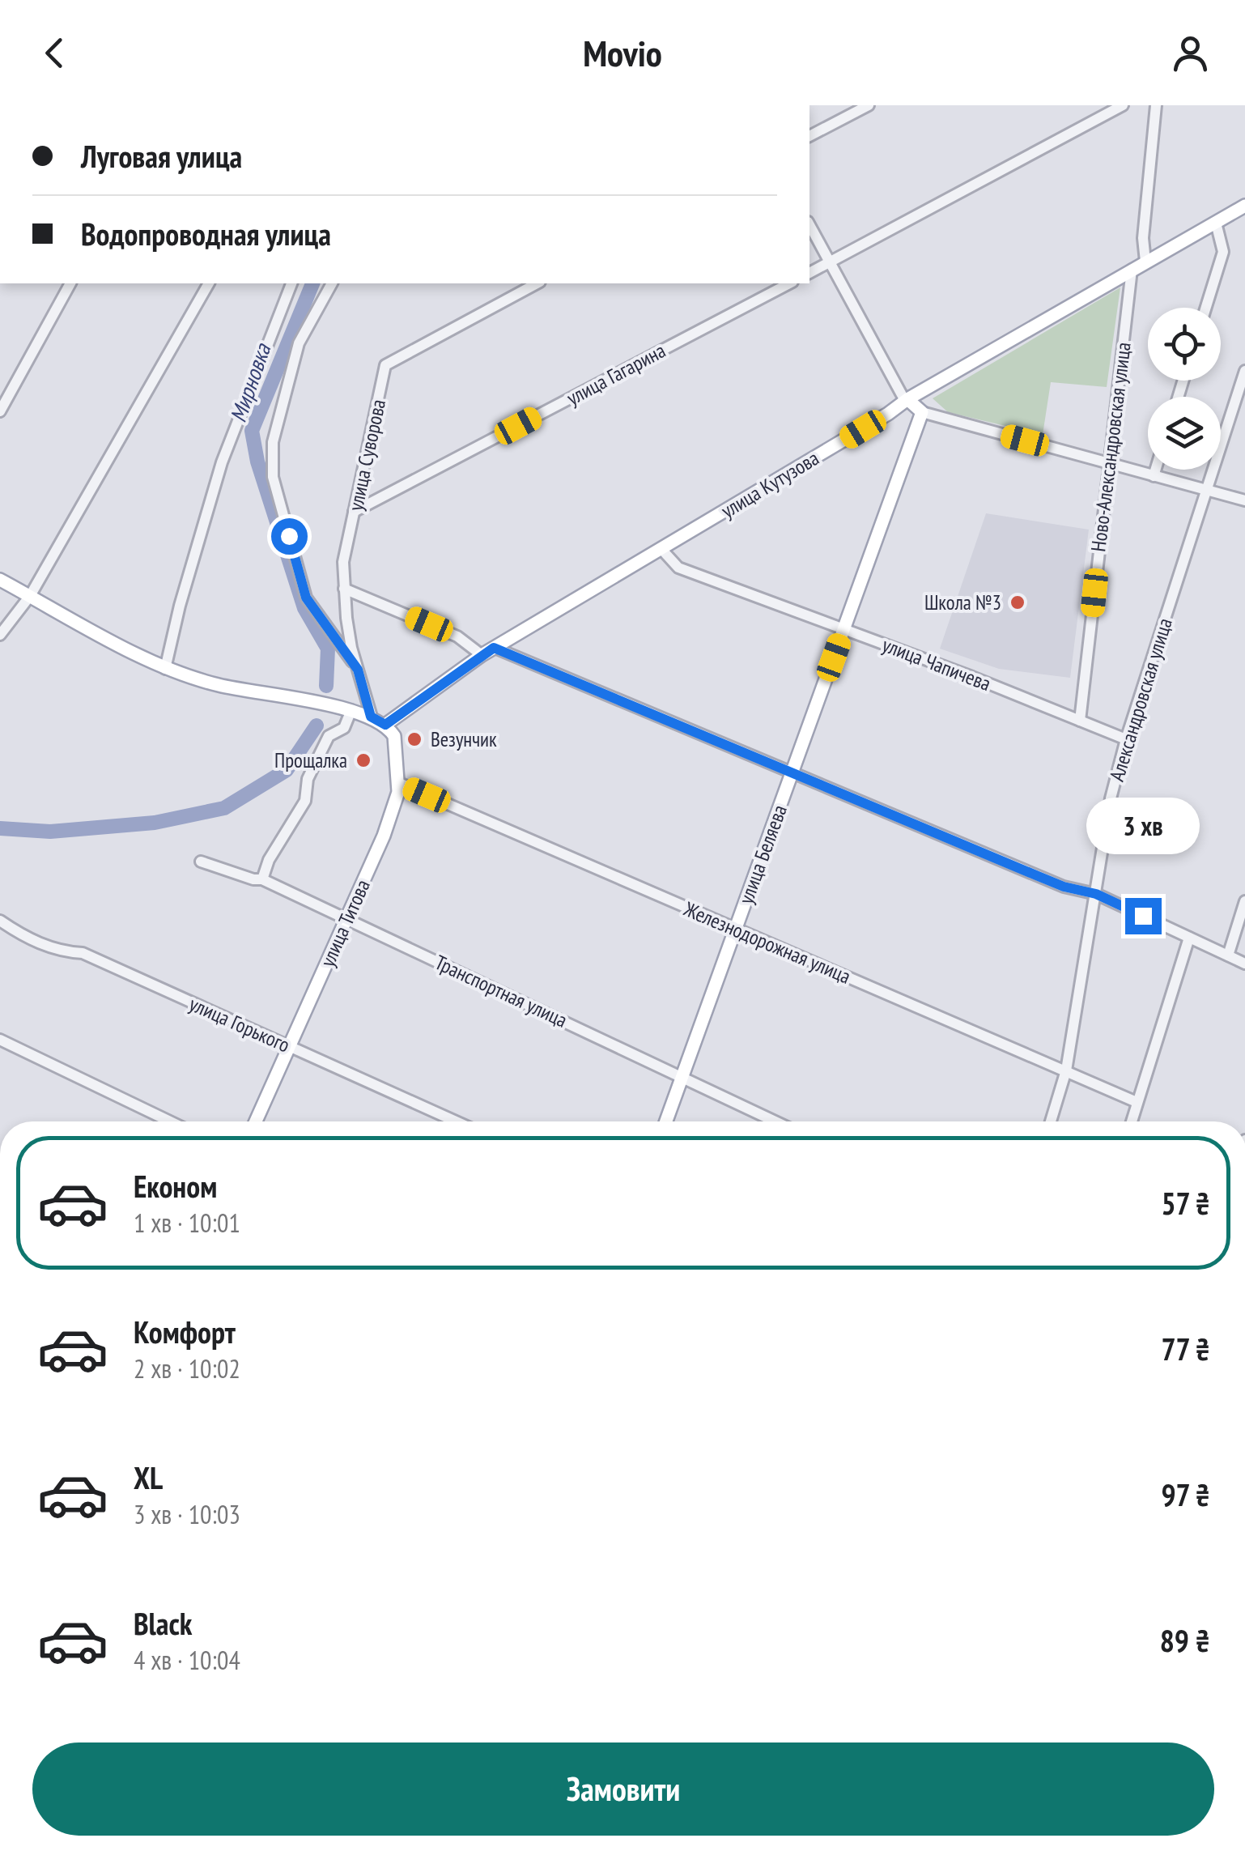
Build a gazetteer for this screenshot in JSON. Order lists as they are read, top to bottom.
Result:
{
  "streets": {
    "main road": ["улица Кутузова", "улица Беляева", "улица Титова"],
    "street": [
      "улица Гагарина",
      "Ново-Александровская улица",
      "улица Суворова",
      "улица Чапичева",
      "Александровская улица",
      "Железнодорожная улица",
      "Транспортная улица",
      "улица Горького"
    ]
  },
  "crossings": [
    ["улица Гагарина", "улица Суворова"],
    ["Ново-Александровская улица", "улица Кутузова"],
    ["Ново-Александровская улица", "улица Чапичева"],
    ["улица Кутузова", "улица Чапичева"],
    ["улица Кутузова", "улица Титова"],
    ["улица Чапичева", "Александровская улица"],
    ["улица Чапичева", "улица Беляева"],
    ["Александровская улица", "Железнодорожная улица"],
    ["улица Беляева", "Железнодорожная улица"],
    ["улица Беляева", "Транспортная улица"],
    ["улица Титова", "Железнодорожная улица"],
    ["улица Титова", "Транспортная улица"],
    ["улица Титова", "улица Горького"]
  ],
  "water": ["Мирновка"],
  "places": ["Школа №3", "Везунчик", "Прощалка"],
  "page": {
    "header": "Movio",
    "banner": ["Луговая улица", "Водопроводная улица"],
    "bubble": "3 хв",
    "list": [
      {
        "name": "Економ",
        "note": "1 хв · 10:01",
        "value": "57 ₴"
      },
      {
        "name": "Комфорт",
        "note": "2 хв · 10:02",
        "value": "77 ₴"
      },
      {
        "name": "XL",
        "note": "3 хв · 10:03",
        "value": "97 ₴"
      },
      {
        "name": "Black",
        "note": "4 хв · 10:04",
        "value": "89 ₴"
      }
    ],
    "buttons": "Замовити"
  }
}
